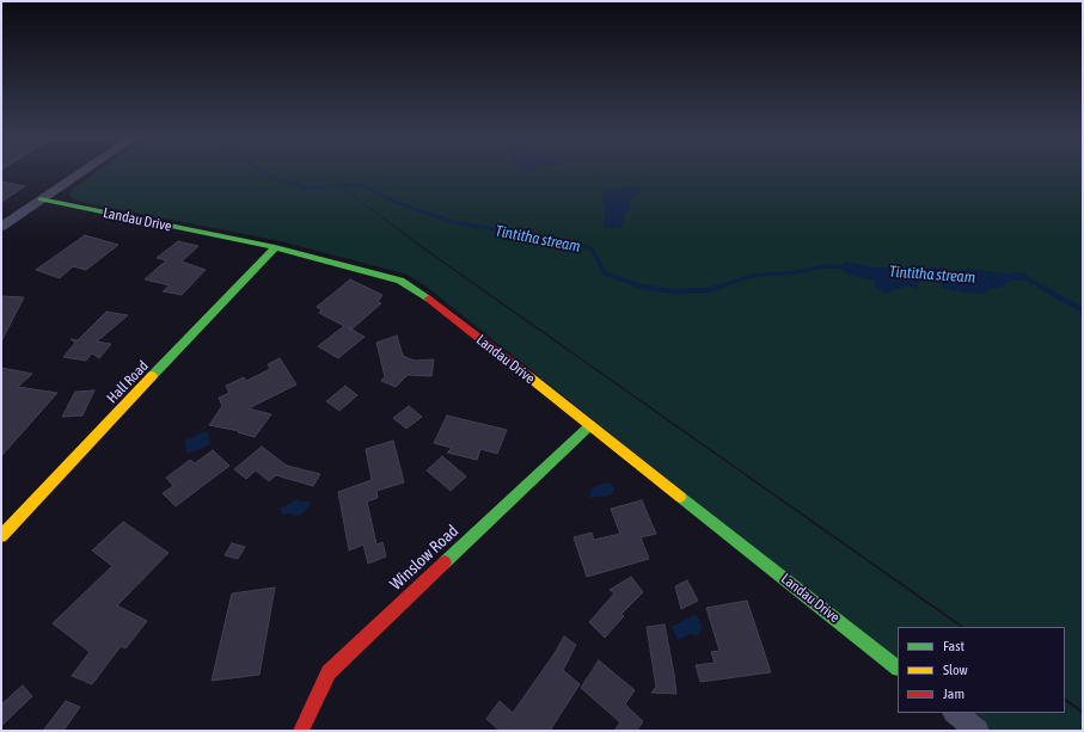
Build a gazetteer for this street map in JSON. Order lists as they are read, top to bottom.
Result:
{
  "streets": {
    "street": ["Landau Drive", "Hall Road", "Winslow Road"]
  },
  "crossings": [
    ["Landau Drive", "Hall Road"],
    ["Landau Drive", "Winslow Road"]
  ],
  "water": ["Tintitha stream"],
  "legend": ["Fast", "Slow", "Jam"]
}
